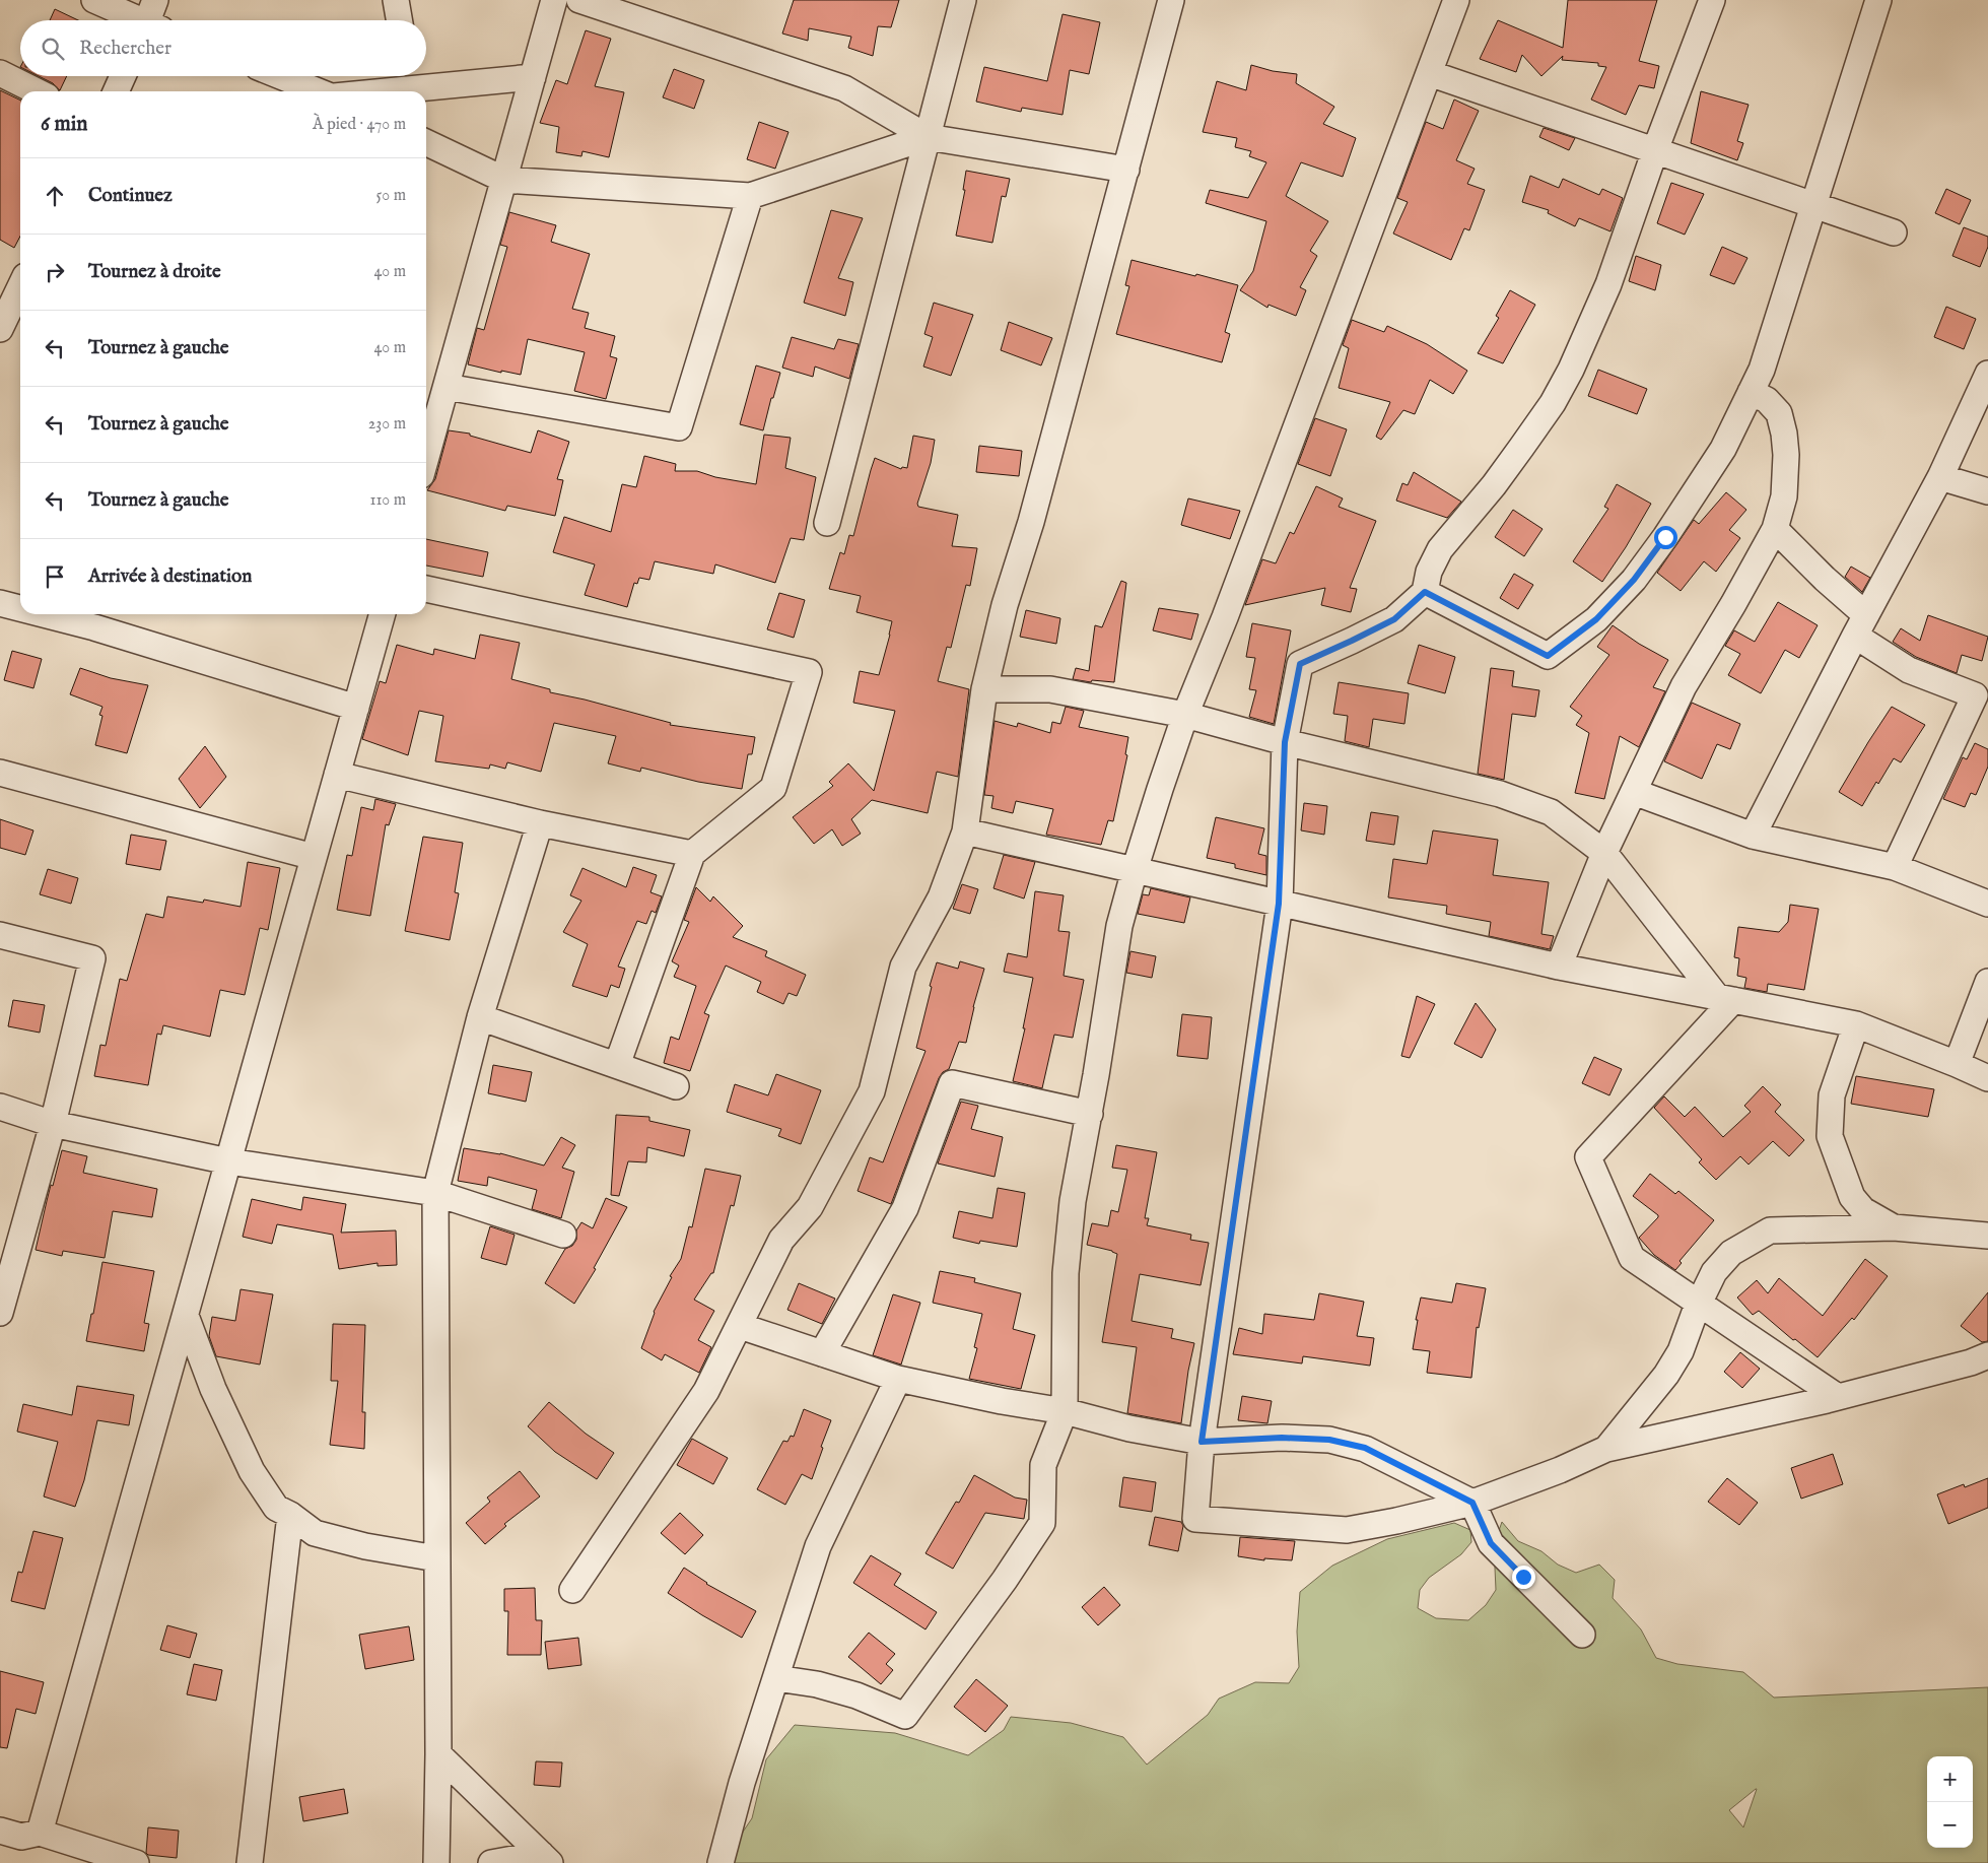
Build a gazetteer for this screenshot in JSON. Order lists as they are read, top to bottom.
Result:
{
  "page": {
    "search": "Rechercher",
    "heading": ["6 min", "À pied · 470 m"],
    "list": [
      ["Continuez", "50 m"],
      ["Tournez à droite", "40 m"],
      ["Tournez à gauche", "40 m"],
      ["Tournez à gauche", "230 m"],
      ["Tournez à gauche", "110 m"],
      "Arrivée à destination"
    ],
    "map_buttons": ["+", "−"]
  }
}
